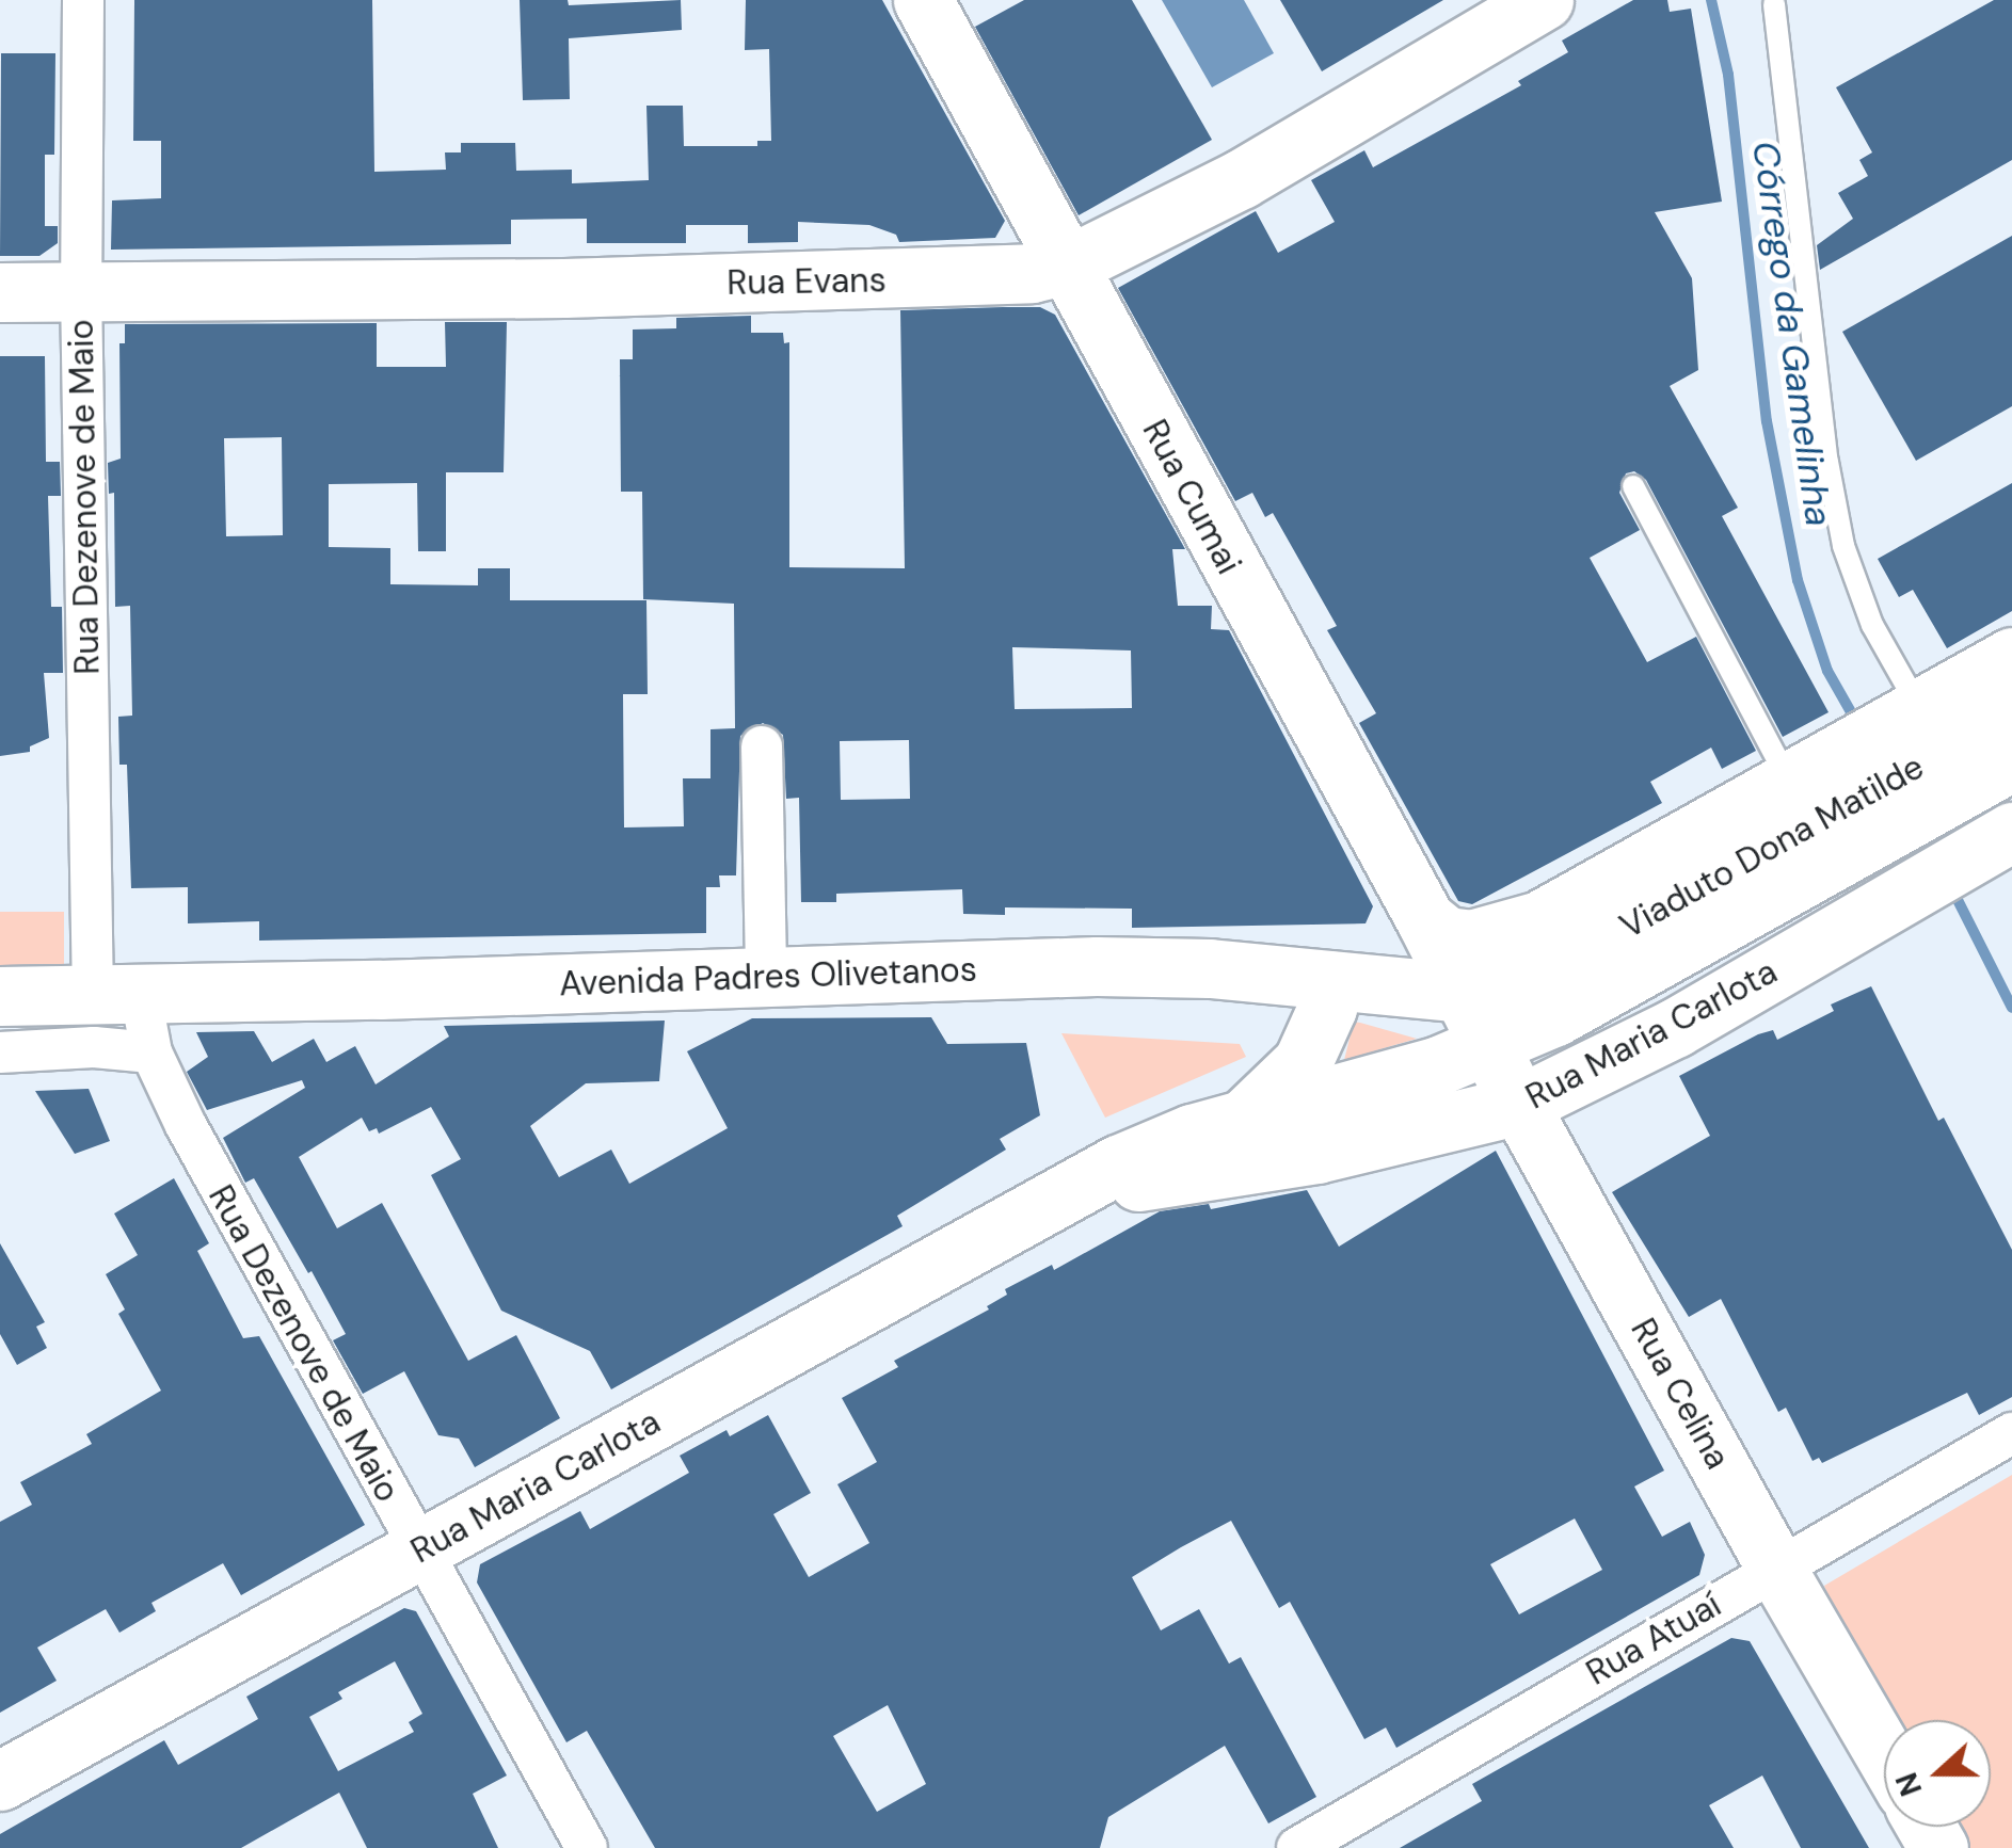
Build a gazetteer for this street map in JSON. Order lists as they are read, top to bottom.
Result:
{
  "streets": {
    "street": [
      "Rua Evans",
      "Rua Dezenove de Maio",
      "Rua Cumai",
      "Viaduto Dona Matilde",
      "Avenida Padres Olivetanos",
      "Rua Maria Carlota",
      "Rua Celina",
      "Rua Atuaí"
    ]
  },
  "crossings": [
    ["Rua Evans", "Rua Dezenove de Maio"],
    ["Rua Evans", "Rua Cumai"],
    ["Rua Dezenove de Maio", "Avenida Padres Olivetanos"],
    ["Rua Dezenove de Maio", "Rua Maria Carlota"],
    ["Rua Cumai", "Avenida Padres Olivetanos"],
    ["Rua Cumai", "Rua Celina"],
    ["Viaduto Dona Matilde", "Avenida Padres Olivetanos"],
    ["Viaduto Dona Matilde", "Rua Maria Carlota"],
    ["Avenida Padres Olivetanos", "Rua Maria Carlota"],
    ["Avenida Padres Olivetanos", "Rua Celina"],
    ["Rua Maria Carlota", "Rua Celina"],
    ["Rua Celina", "Rua Atuaí"]
  ],
  "water": ["Córrego da Gamelinha"],
  "north": "left"
}
